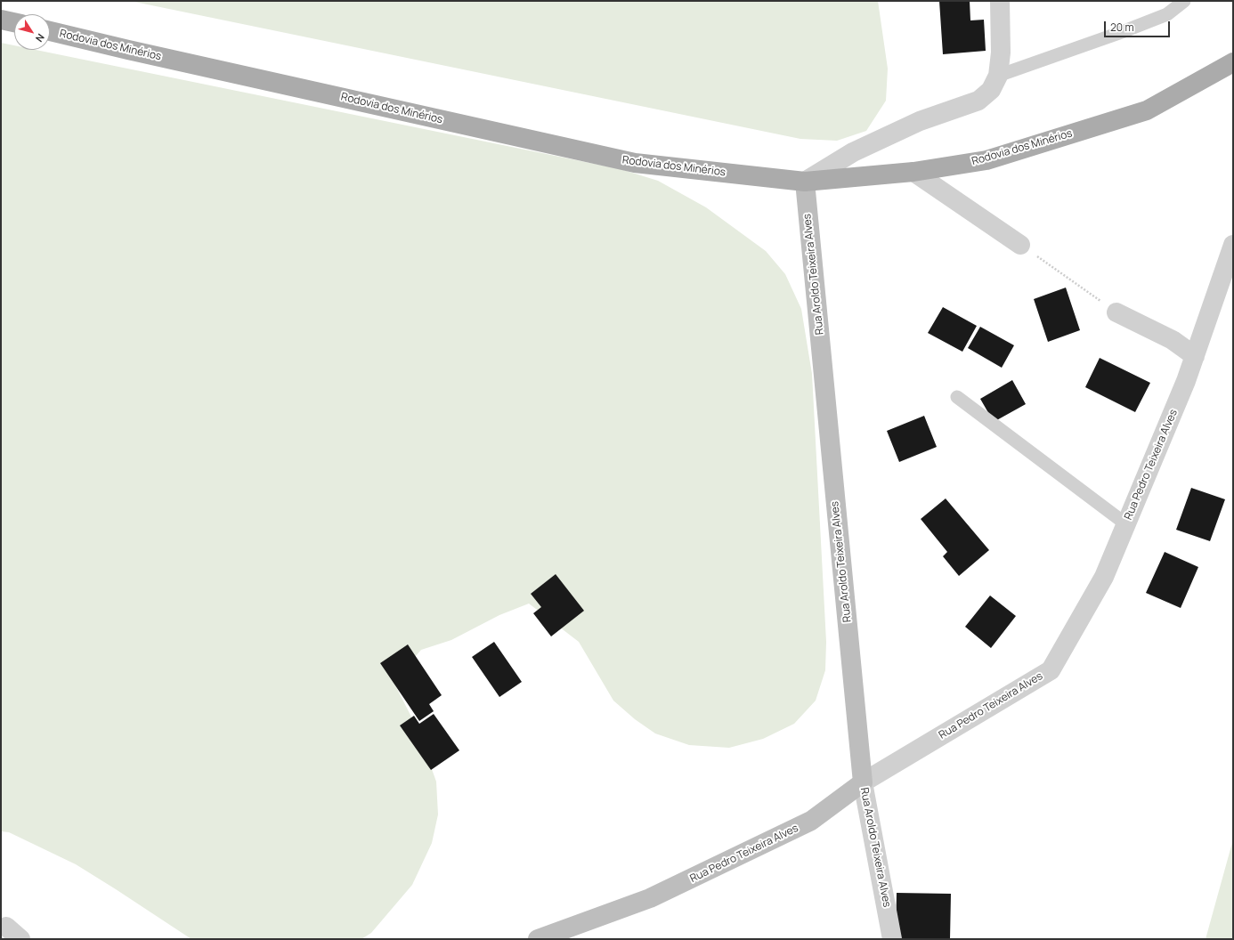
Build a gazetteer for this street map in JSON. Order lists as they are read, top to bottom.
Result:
{
  "streets": {
    "main road": ["Rodovia dos Minérios"],
    "street": ["Rua Aroldo Teixeira Alves", "Rua Pedro Teixeira Alves"]
  },
  "crossings": [
    ["Rodovia dos Minérios", "Rua Aroldo Teixeira Alves"],
    ["Rua Aroldo Teixeira Alves", "Rua Pedro Teixeira Alves"]
  ],
  "scale_bar": "20 m",
  "north": "bottom right"
}
